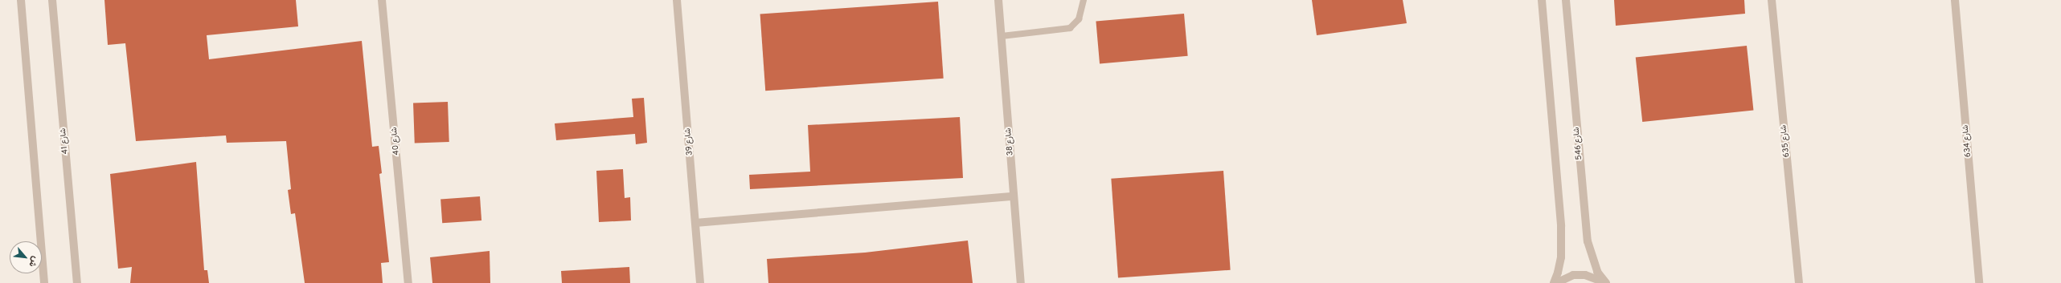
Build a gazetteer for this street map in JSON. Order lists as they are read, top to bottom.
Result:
{
  "streets": {
    "street": [
      "شارع 41",
      "شارع 40",
      "شارع 635",
      "شارع 634",
      "شارع 39",
      "شارع 38",
      "شارع 546"
    ]
  },
  "north": "bottom right"
}
